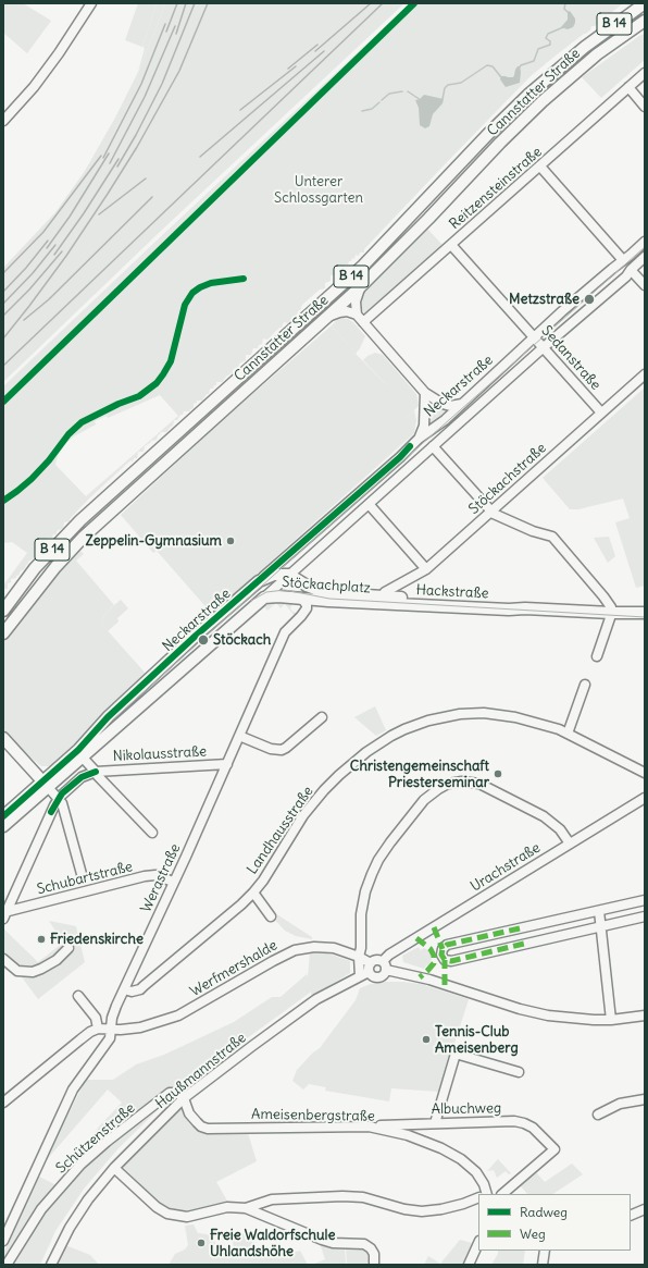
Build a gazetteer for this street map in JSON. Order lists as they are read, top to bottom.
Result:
{
  "streets": {
    "main road": [
      "B 14",
      "Cannstatter Straße",
      "Neckarstraße",
      "Stöckachplatz",
      "Hackstraße"
    ],
    "street": [
      "Reitzensteinstraße",
      "Sedanstraße",
      "Stöckachstraße",
      "Nikolausstraße",
      "Landhausstraße",
      "Urachstraße",
      "Schubartstraße",
      "Werastraße",
      "Werfmershalde",
      "Haußmannstraße",
      "Albuchweg",
      "Ameisenbergstraße",
      "Schützenstraße"
    ]
  },
  "crossings": [
    ["Reitzensteinstraße", "Sedanstraße"],
    ["Sedanstraße", "Neckarstraße"],
    ["Sedanstraße", "Stöckachstraße"],
    ["Neckarstraße", "Stöckachplatz"],
    ["Neckarstraße", "Hackstraße"],
    ["Neckarstraße", "Nikolausstraße"],
    ["Stöckachstraße", "Stöckachplatz"],
    ["Stöckachstraße", "Hackstraße"],
    ["Stöckachplatz", "Hackstraße"],
    ["Stöckachplatz", "Werastraße"],
    ["Nikolausstraße", "Werastraße"],
    ["Landhausstraße", "Werastraße"],
    ["Urachstraße", "Werfmershalde"],
    ["Urachstraße", "Haußmannstraße"],
    ["Schubartstraße", "Werastraße"],
    ["Werastraße", "Werfmershalde"],
    ["Werfmershalde", "Haußmannstraße"],
    ["Haußmannstraße", "Ameisenbergstraße"],
    ["Haußmannstraße", "Schützenstraße"],
    ["Albuchweg", "Ameisenbergstraße"],
    ["Ameisenbergstraße", "Schützenstraße"]
  ],
  "parks": ["Unterer Schlossgarten"],
  "places": [
    "Metzstraße",
    "Zeppelin-Gymnasium",
    "Stöckach",
    "Christengemeinschaft Priesterseminar",
    "Friedenskirche",
    "Tennis-Club Ameisenberg",
    "Freie Waldorfschule Uhlandshöhe"
  ],
  "legend": ["Radweg", "Weg"]
}
